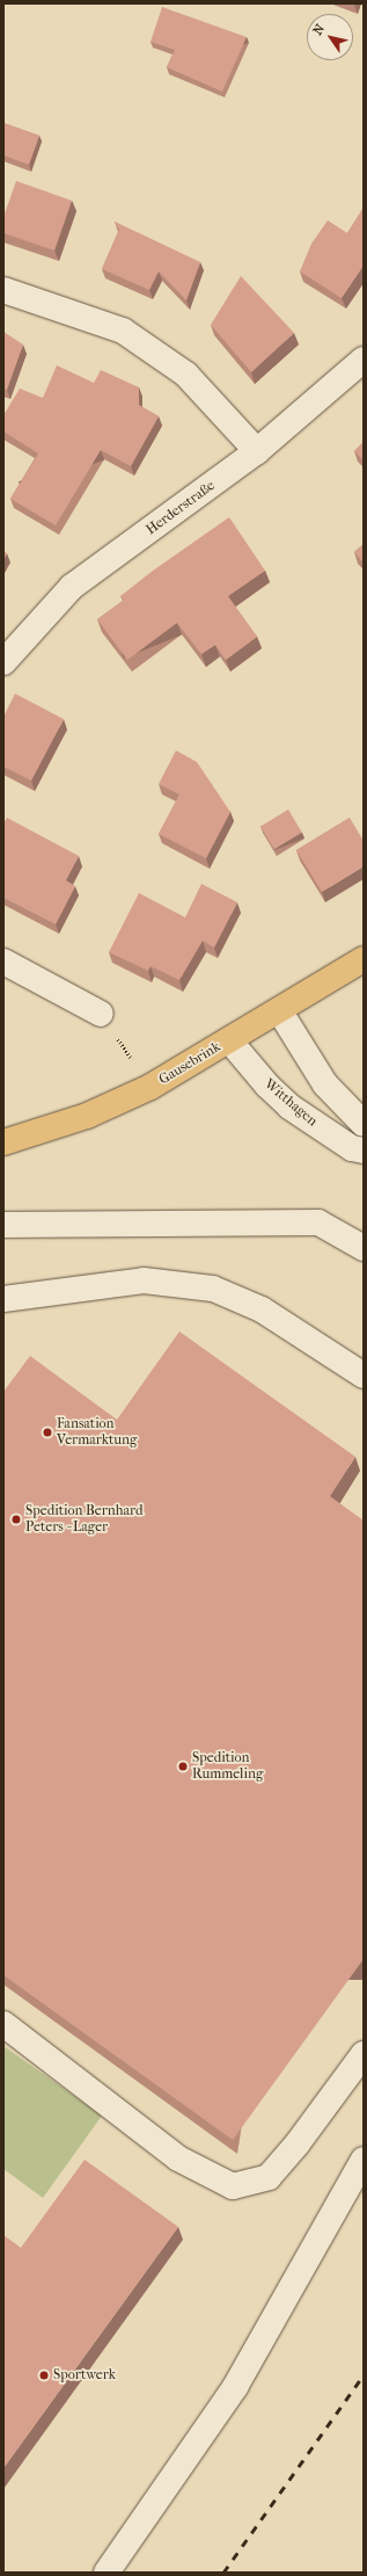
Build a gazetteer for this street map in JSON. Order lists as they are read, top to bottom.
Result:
{
  "streets": {
    "main road": ["Gausebrink"],
    "street": ["Herderstraße", "Witthagen"]
  },
  "crossings": [
    ["Gausebrink", "Witthagen"]
  ],
  "places": [
    "Fansation Vermarktung",
    "Spedition Bernhard Peters - Lager",
    "Spedition Rummeling",
    "Sportwerk"
  ],
  "north": "top left"
}
